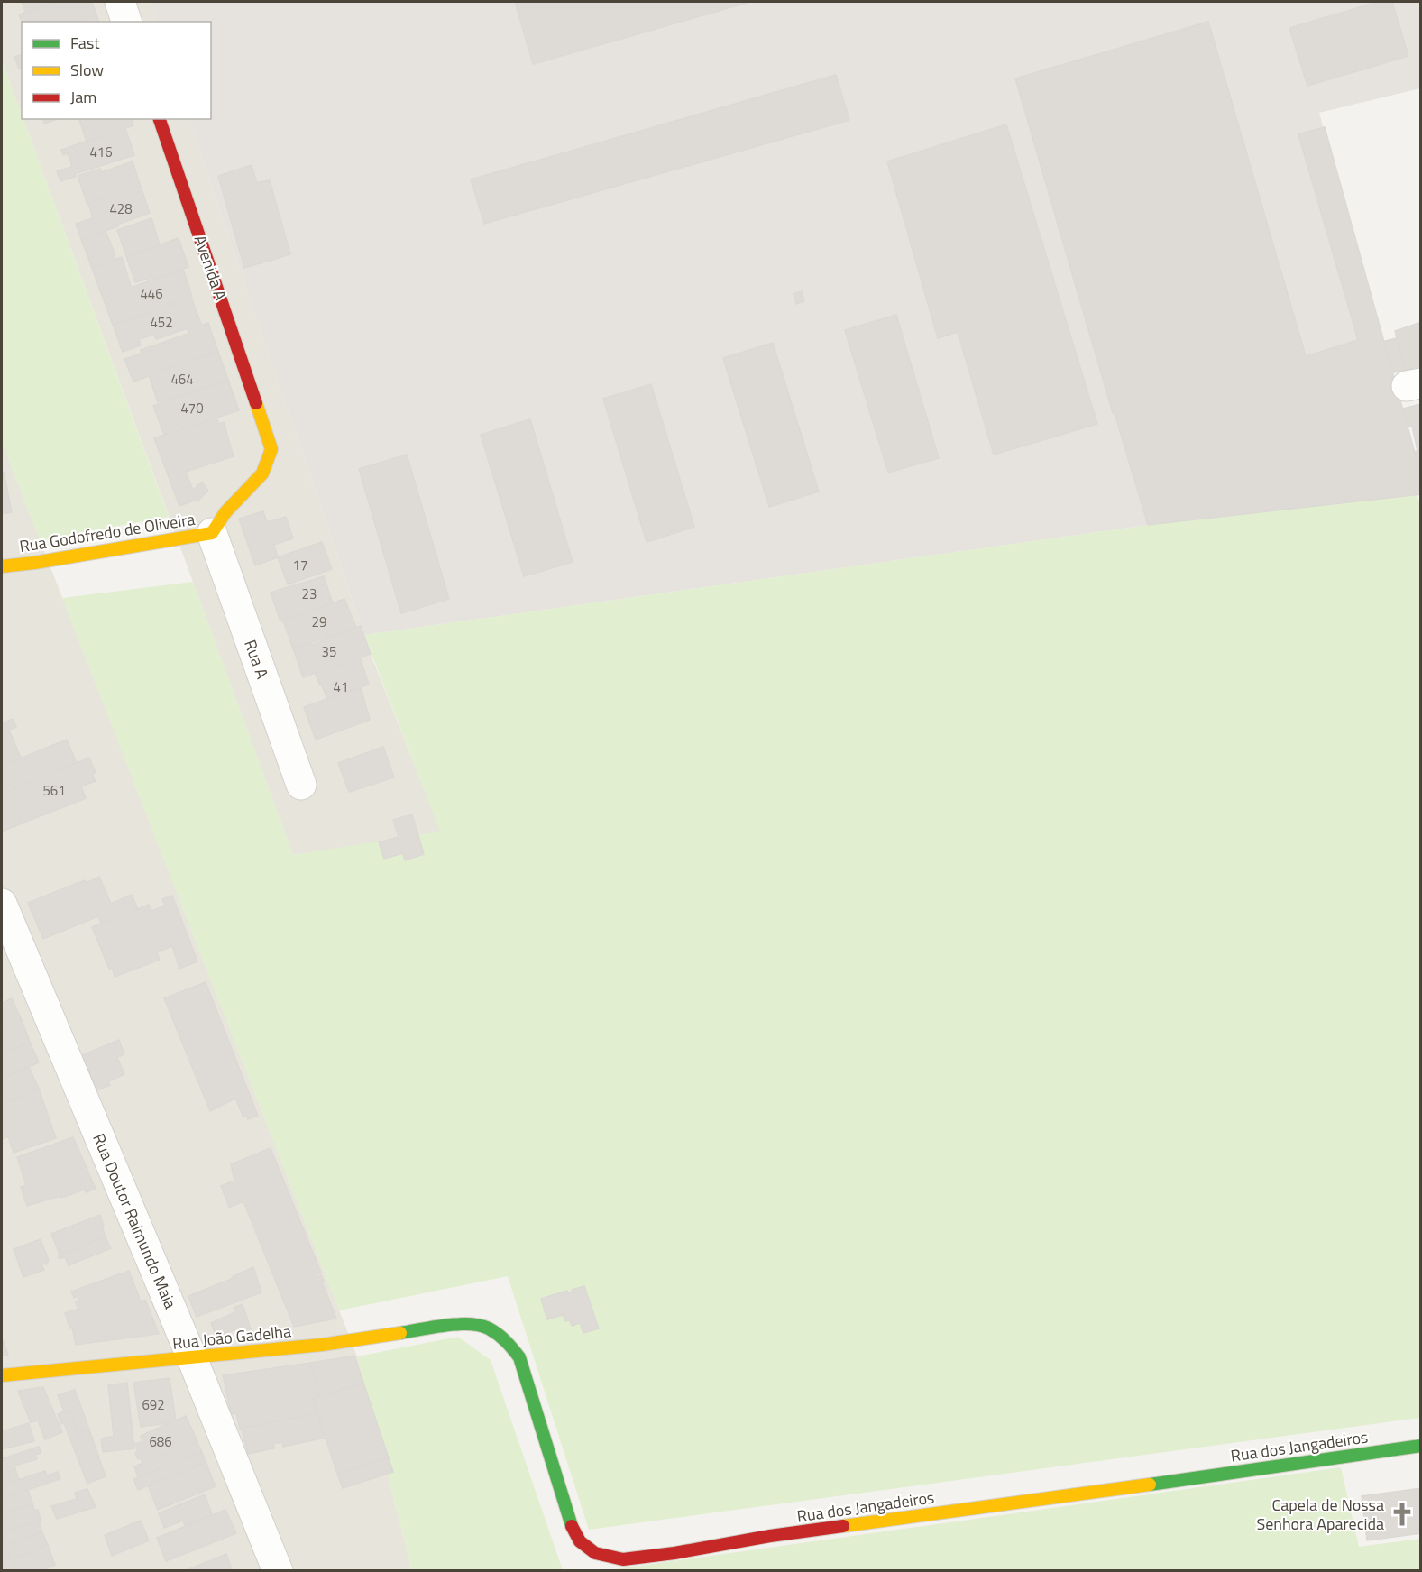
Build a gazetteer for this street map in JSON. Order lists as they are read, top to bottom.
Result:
{
  "streets": {
    "street": [
      "Avenida A",
      "Rua Godofredo de Oliveira",
      "Rua A",
      "Rua Doutor Raimundo Maia",
      "Rua João Gadelha",
      "Rua dos Jangadeiros"
    ]
  },
  "crossings": [
    ["Avenida A", "Rua Godofredo de Oliveira"],
    ["Rua Godofredo de Oliveira", "Rua A"],
    ["Rua Doutor Raimundo Maia", "Rua João Gadelha"],
    ["Rua João Gadelha", "Rua dos Jangadeiros"]
  ],
  "places": {
    "church": ["Capela de Nossa Senhora Aparecida"]
  },
  "house_numbers": [
    "416",
    "428",
    "446",
    "452",
    "464",
    "470",
    "17",
    "23",
    "29",
    "35",
    "41",
    "561",
    "692",
    "686"
  ],
  "legend": ["Fast", "Slow", "Jam"]
}
